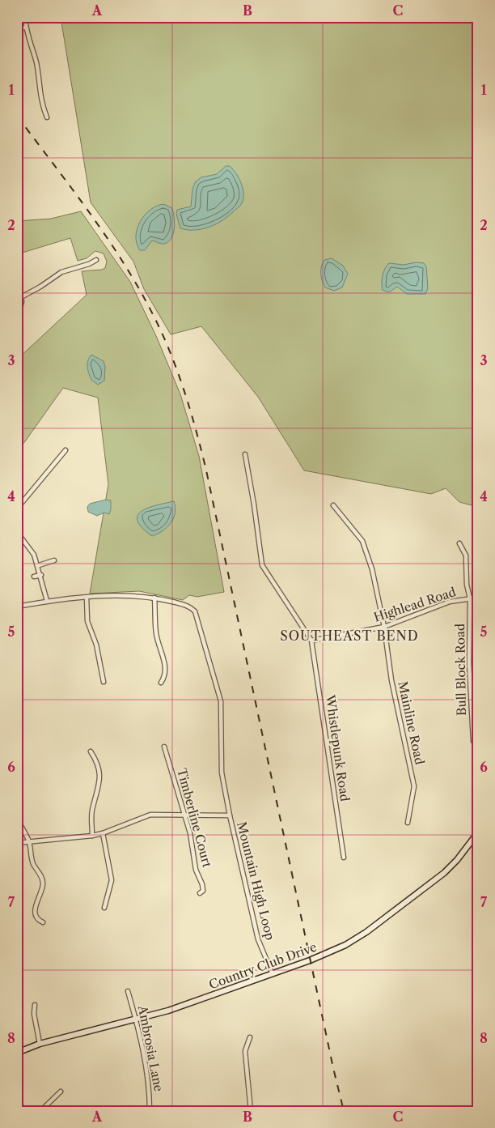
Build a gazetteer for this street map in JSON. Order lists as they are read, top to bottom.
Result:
{
  "streets": {
    "street": [
      "Highlead Road",
      "Bull Block Road",
      "Mainline Road",
      "Whistlepunk Road",
      "Timberline Court",
      "Mountain High Loop",
      "Country Club Drive",
      "Ambrosia Lane"
    ]
  },
  "crossings": [
    ["Highlead Road", "Bull Block Road"],
    ["Highlead Road", "Mainline Road"],
    ["Highlead Road", "Whistlepunk Road"],
    ["Timberline Court", "Mountain High Loop"],
    ["Mountain High Loop", "Country Club Drive"],
    ["Country Club Drive", "Ambrosia Lane"]
  ],
  "districts": ["SOUTHEAST BEND"],
  "grid": {
    "columns": ["A", "B", "C"],
    "rows": [
      "1",
      "2",
      "3",
      "4",
      "5",
      "6",
      "7",
      "8"
    ]
  }
}
